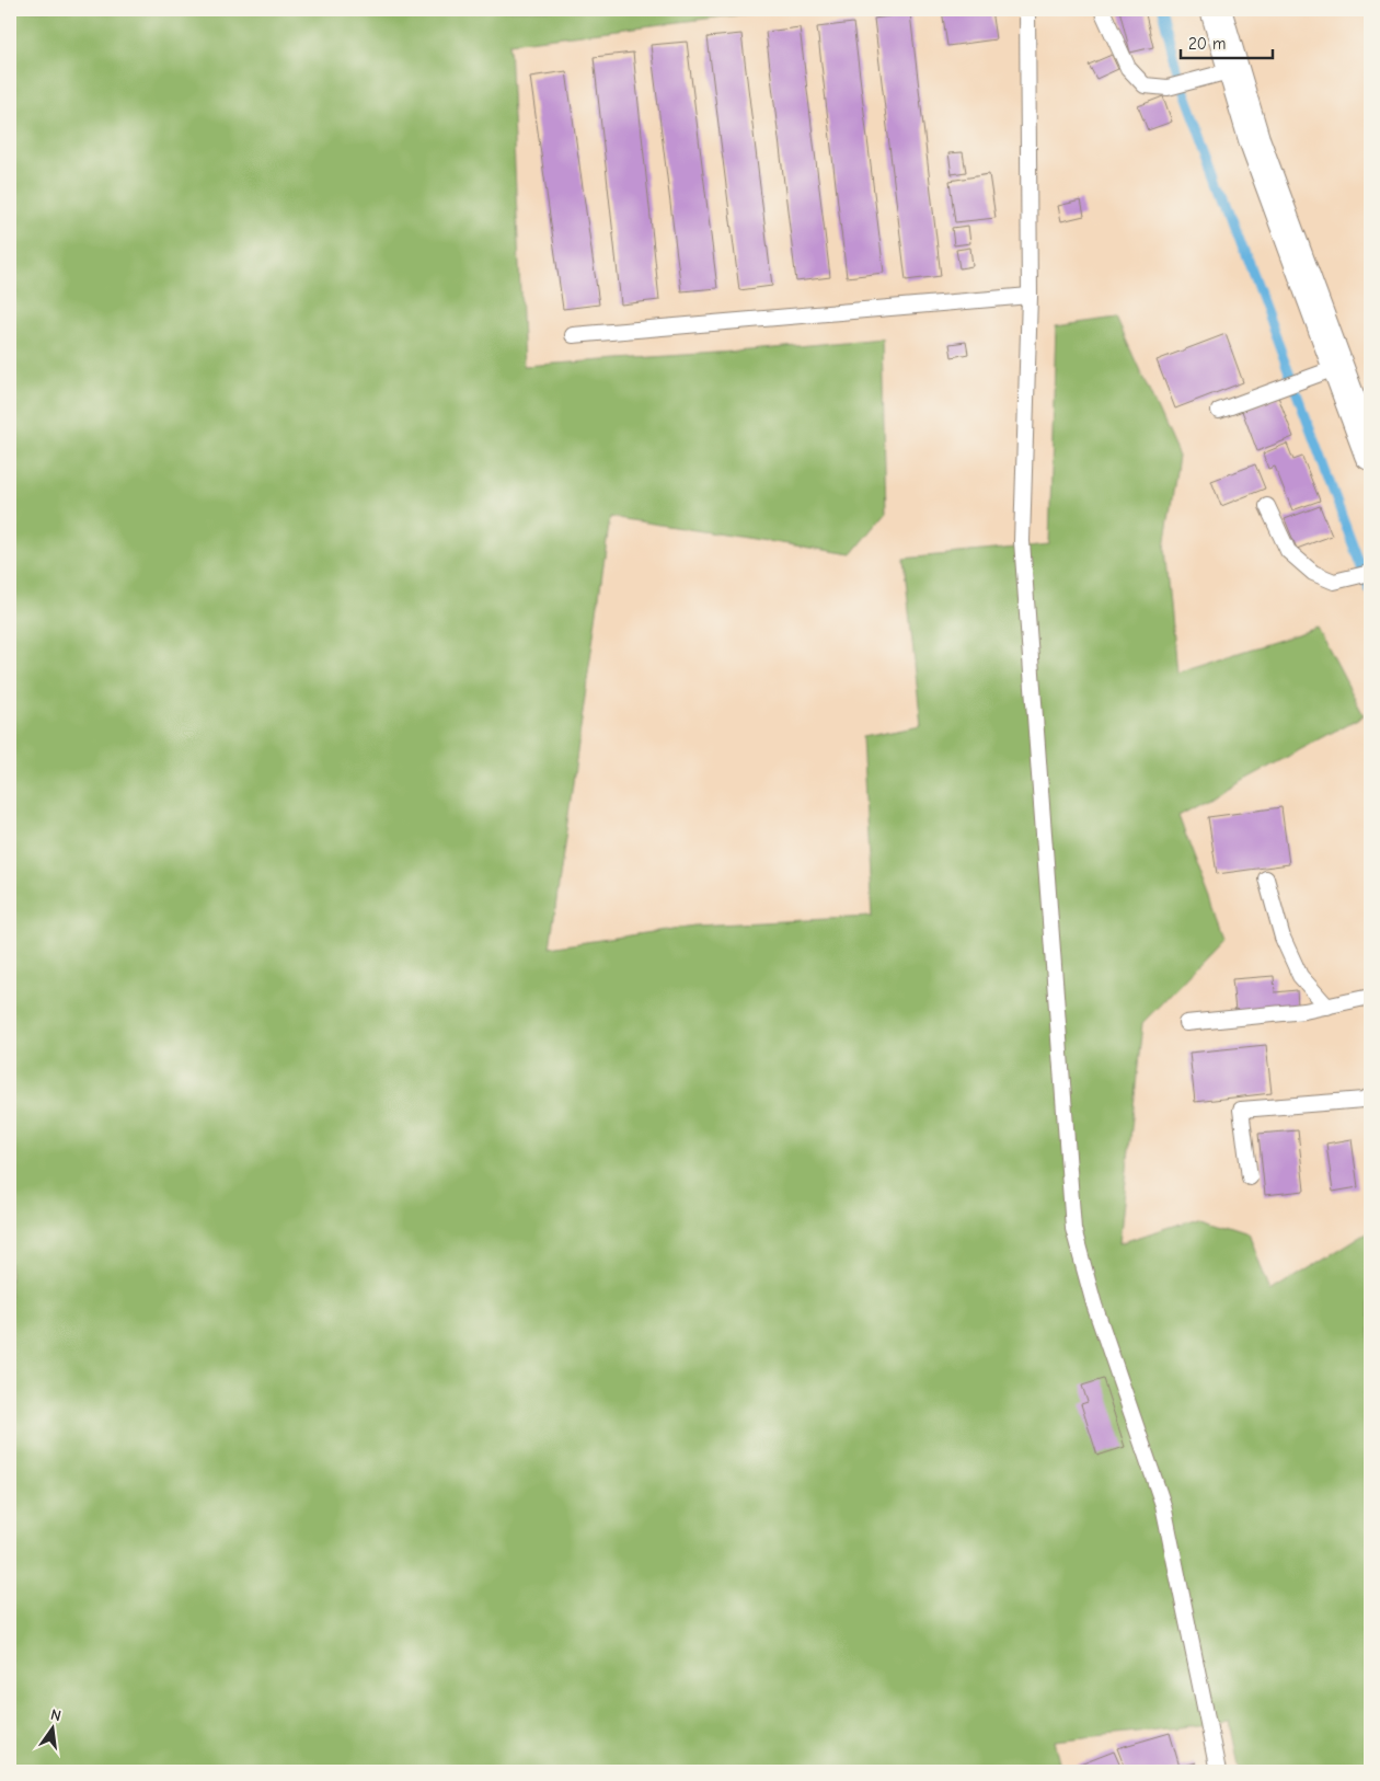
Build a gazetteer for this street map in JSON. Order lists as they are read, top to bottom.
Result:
{
  "scale_bar": "20 m",
  "north": "top"
}
